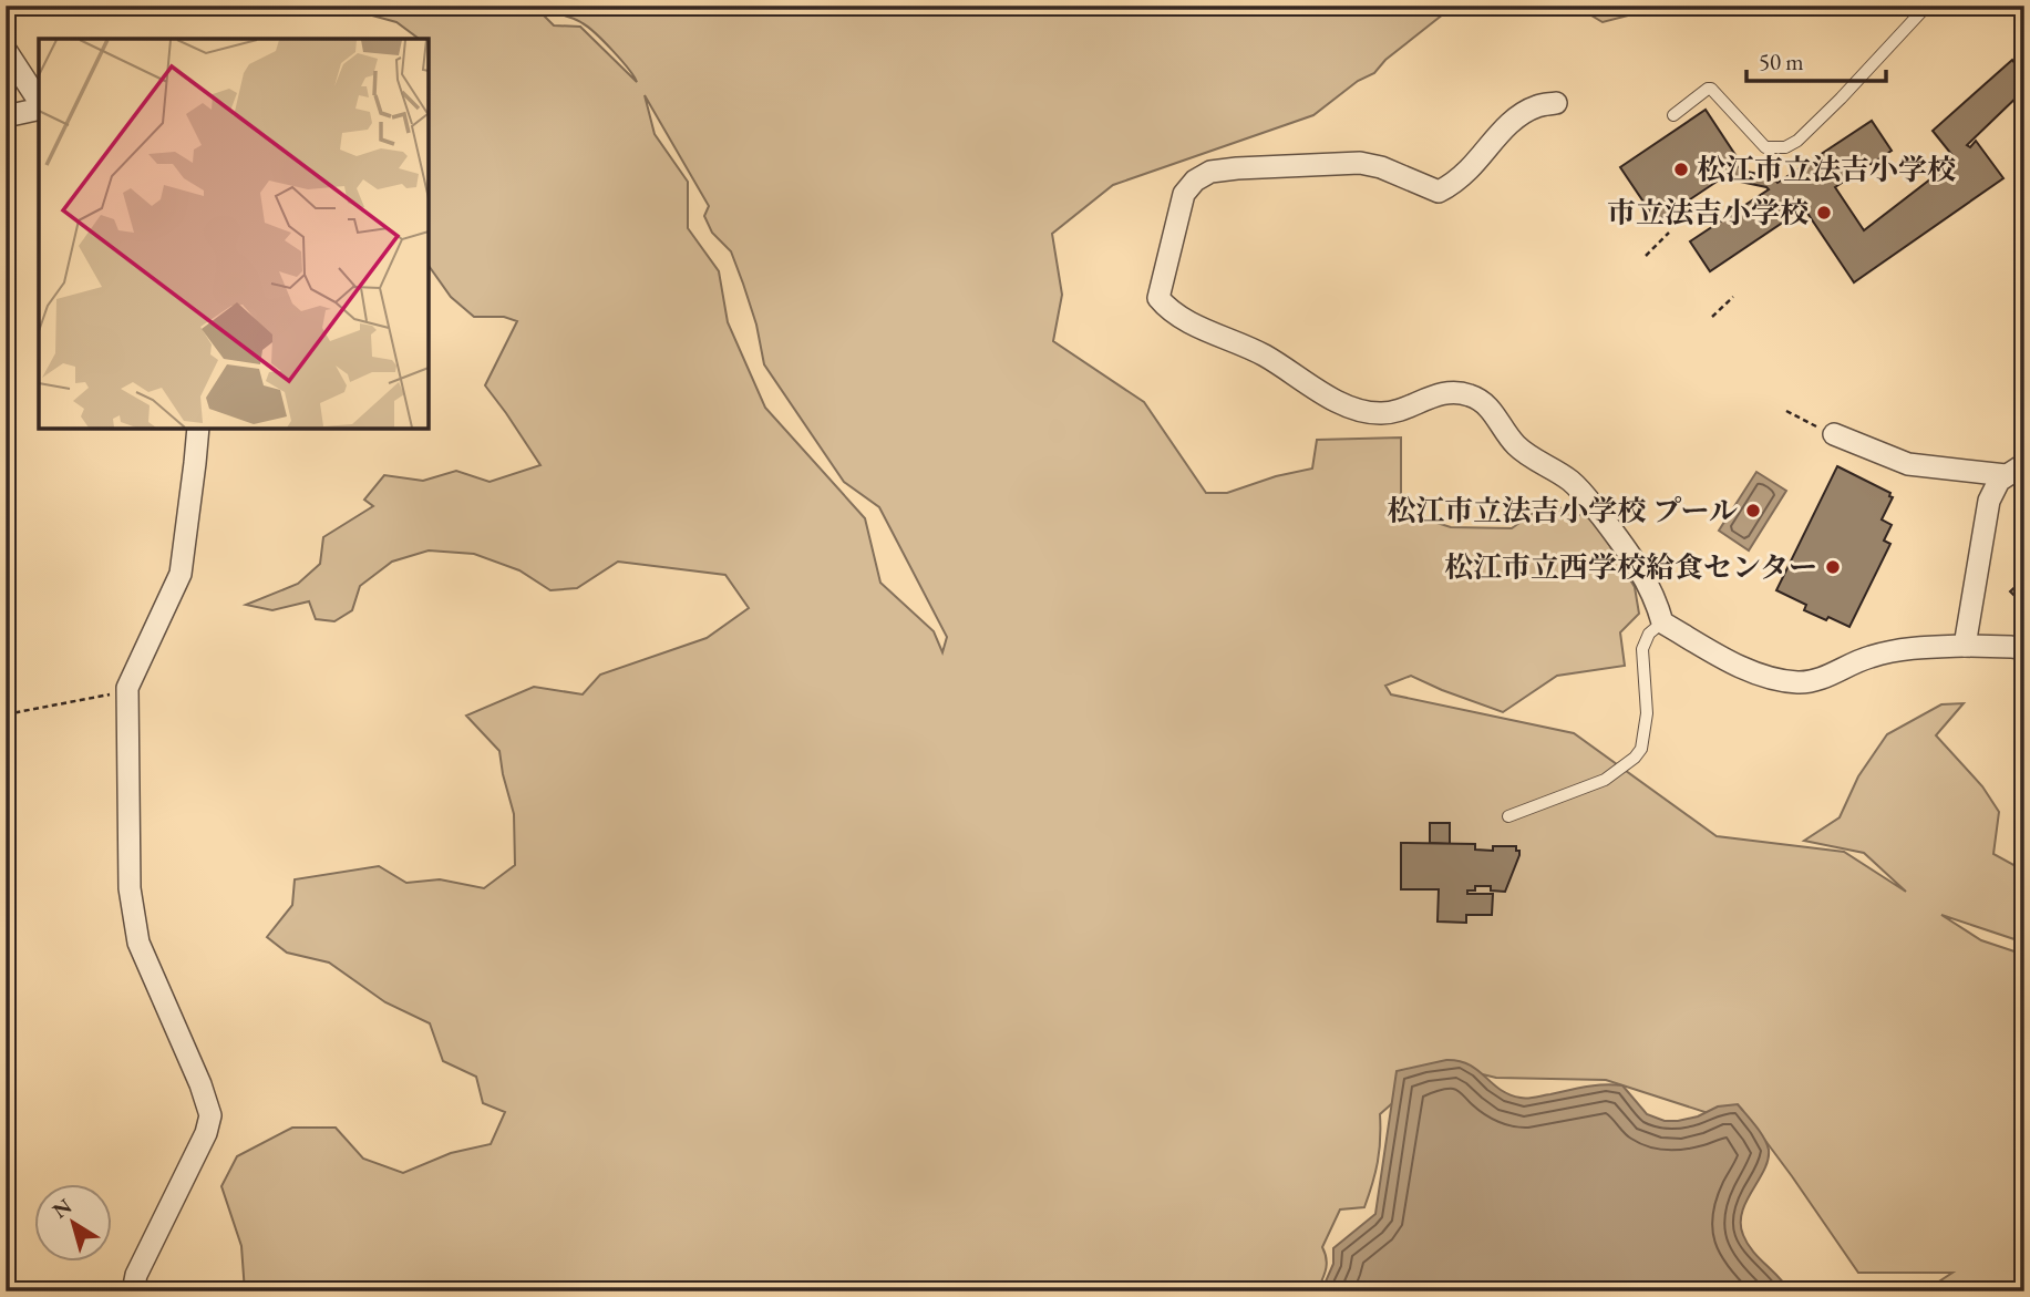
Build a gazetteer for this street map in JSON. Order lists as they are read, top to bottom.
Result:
{
  "places": [
    "松江市立法吉小学校",
    "市立法吉小学校",
    "松江市立法吉小学校 プール",
    "松江市立西学校給食センター"
  ],
  "scale_bar": "50 m",
  "north": "top left"
}
